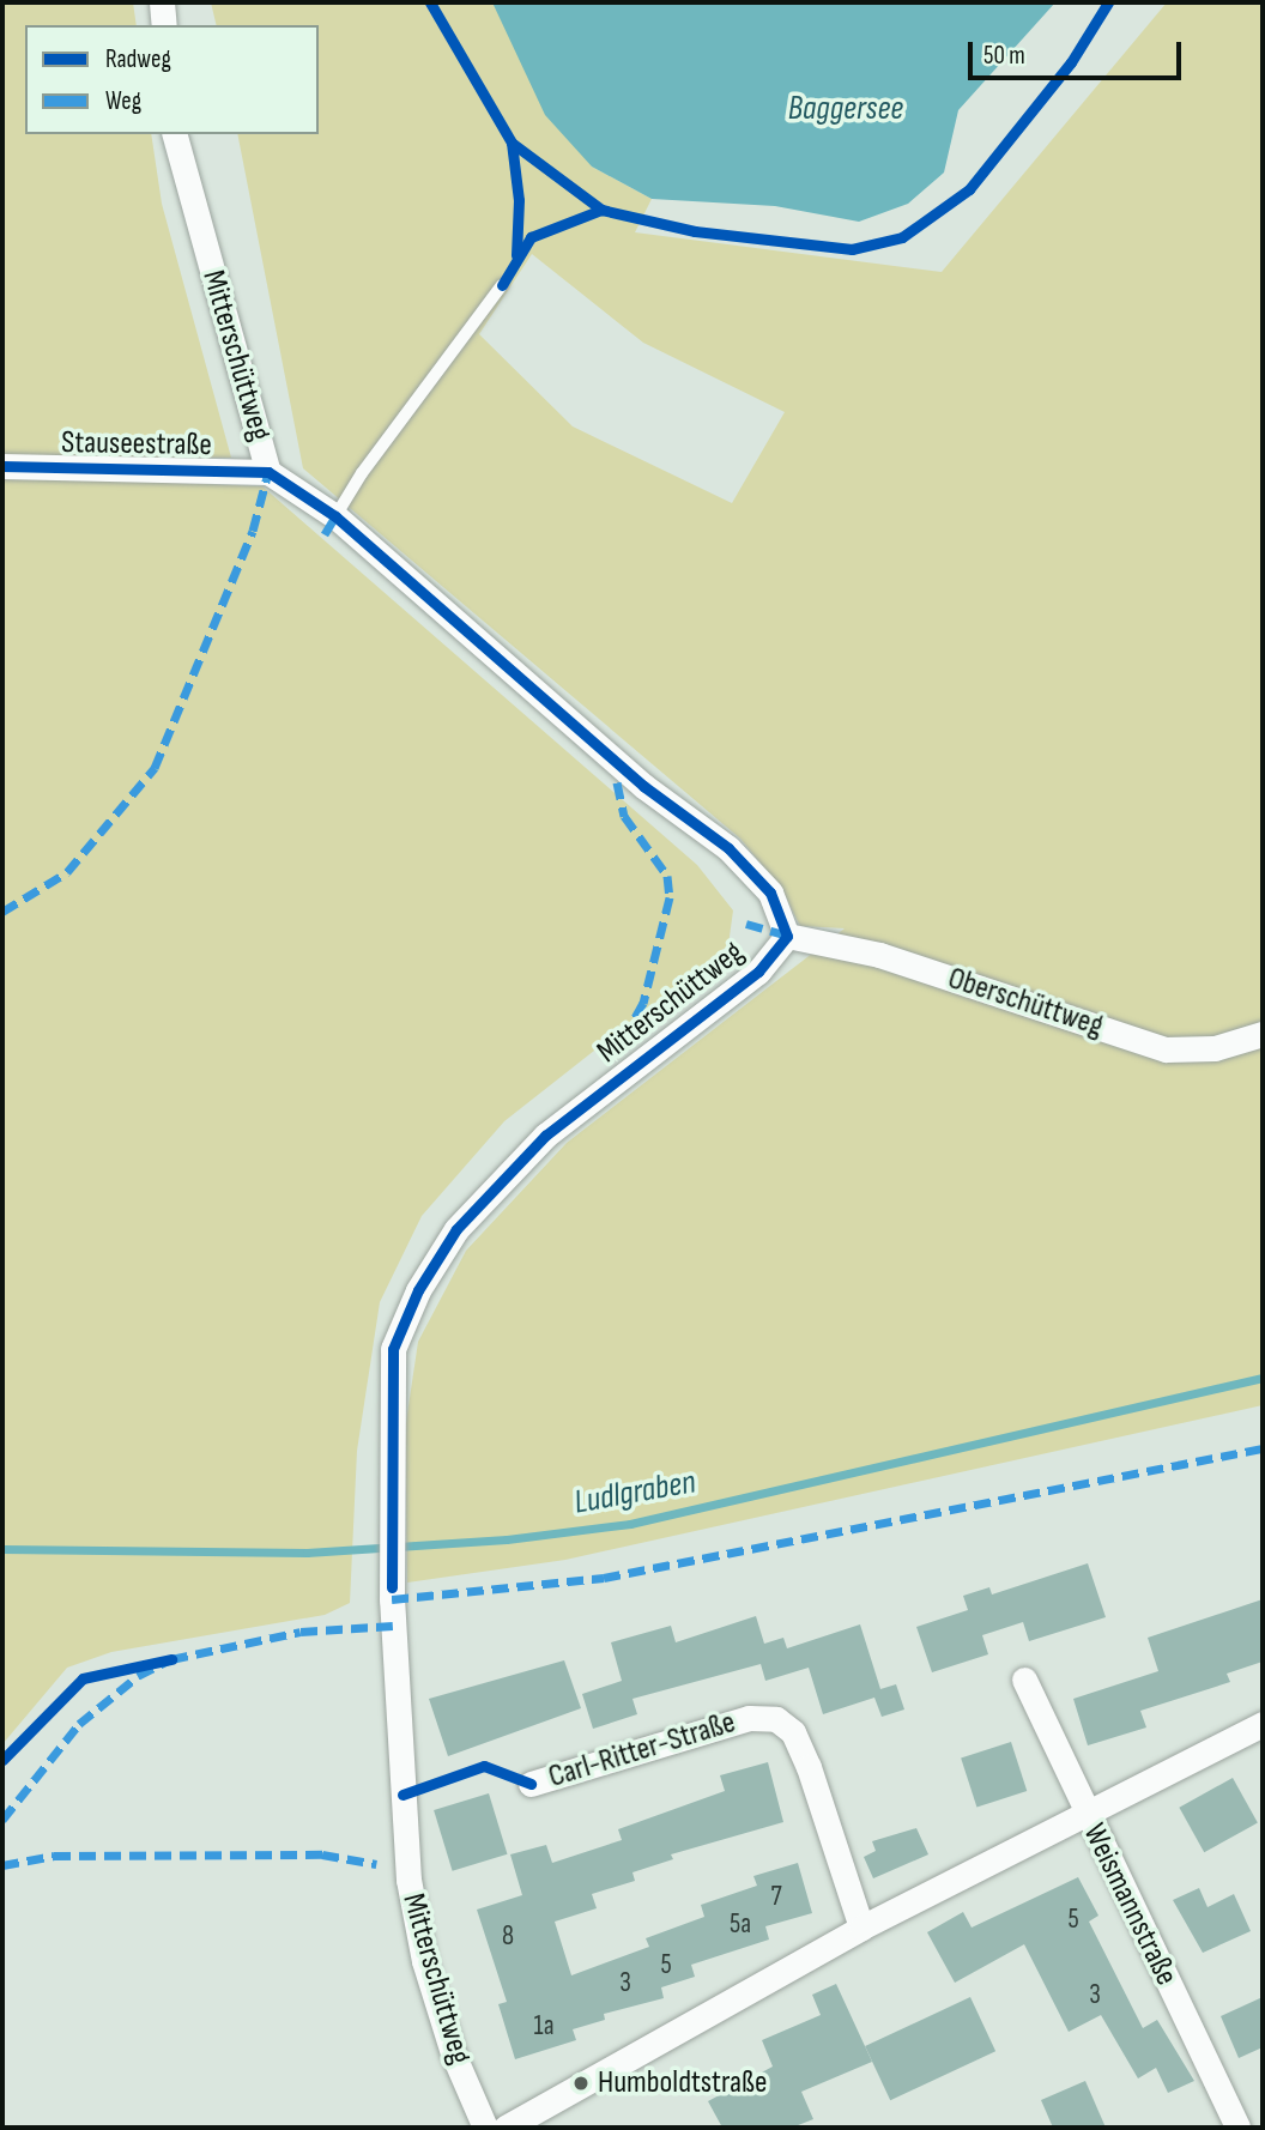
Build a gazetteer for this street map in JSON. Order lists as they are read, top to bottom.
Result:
{
  "streets": {
    "street": [
      "Mitterschüttweg",
      "Stauseestraße",
      "Oberschüttweg",
      "Carl-Ritter-Straße",
      "Weismannstraße"
    ]
  },
  "crossings": [
    ["Mitterschüttweg", "Stauseestraße"],
    ["Mitterschüttweg", "Oberschüttweg"]
  ],
  "water": ["Baggersee", "Ludlgraben"],
  "places": ["Humboldtstraße"],
  "house_numbers": [
    "7",
    "5",
    "5a",
    "8",
    "5",
    "3",
    "3",
    "1a"
  ],
  "legend": ["Radweg", "Weg"],
  "scale_bar": "50 m"
}
